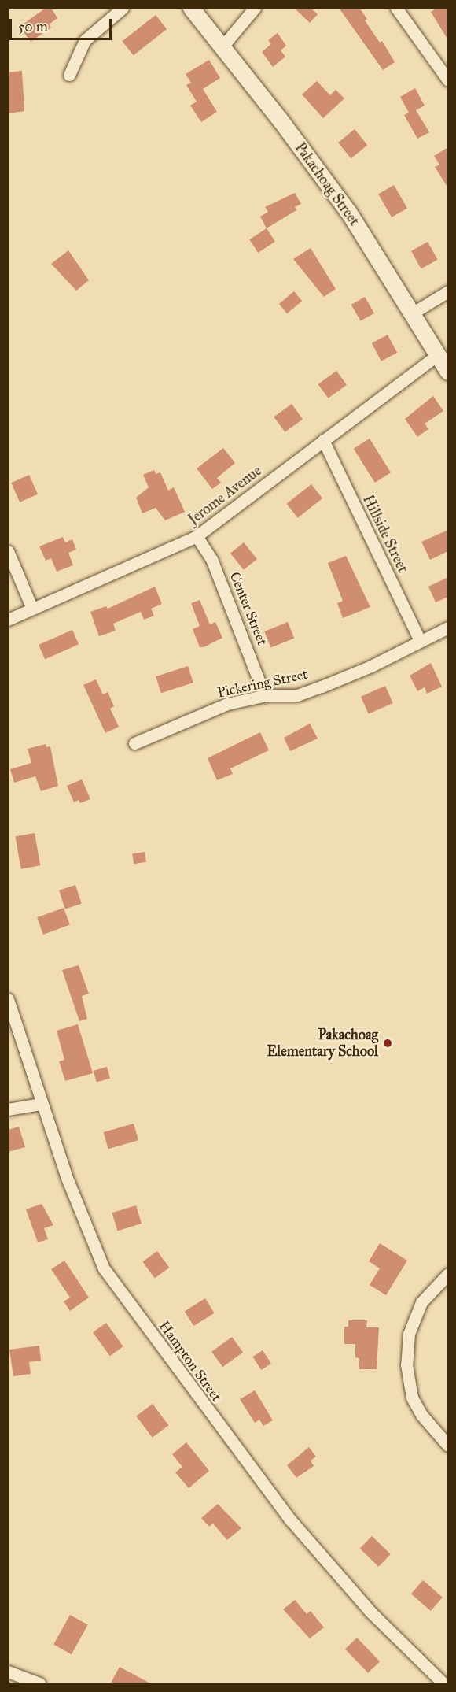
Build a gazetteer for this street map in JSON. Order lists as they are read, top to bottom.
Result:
{
  "streets": {
    "street": [
      "Pakachoag Street",
      "Jerome Avenue",
      "Hillside Street",
      "Center Street",
      "Pickering Street",
      "Hampton Street"
    ]
  },
  "crossings": [
    ["Pakachoag Street", "Jerome Avenue"],
    ["Jerome Avenue", "Hillside Street"],
    ["Jerome Avenue", "Center Street"],
    ["Hillside Street", "Pickering Street"],
    ["Center Street", "Pickering Street"]
  ],
  "places": ["Pakachoag Elementary School"],
  "scale_bar": "50 m"
}
